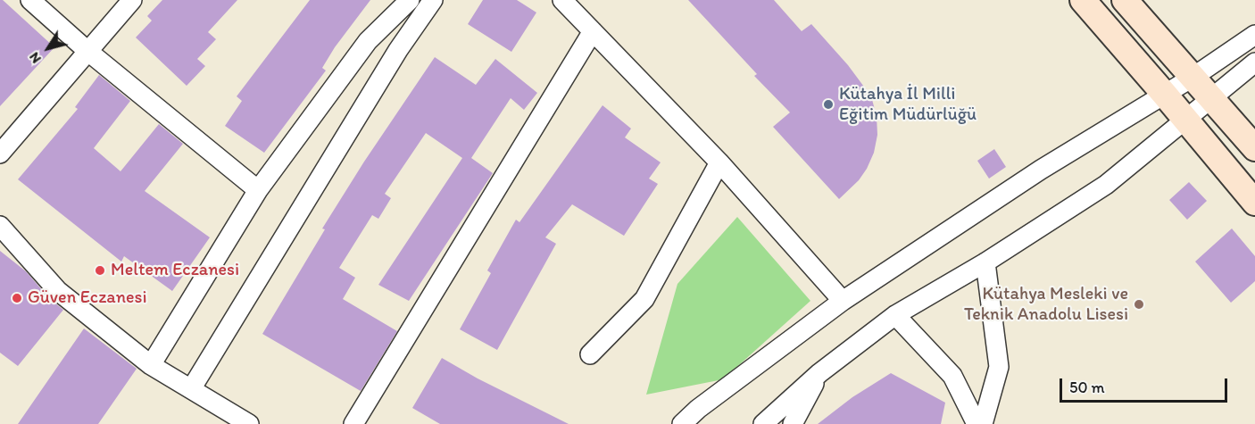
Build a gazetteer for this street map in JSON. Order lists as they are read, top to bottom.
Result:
{
  "places": [
    "Kütahya İl Milli Eğitim Müdürlüğü",
    "Meltem Eczanesi",
    "Güven Eczanesi",
    "Kütahya Mesleki ve Teknik Anadolu Lisesi"
  ],
  "scale_bar": "50 m",
  "north": "bottom left"
}
